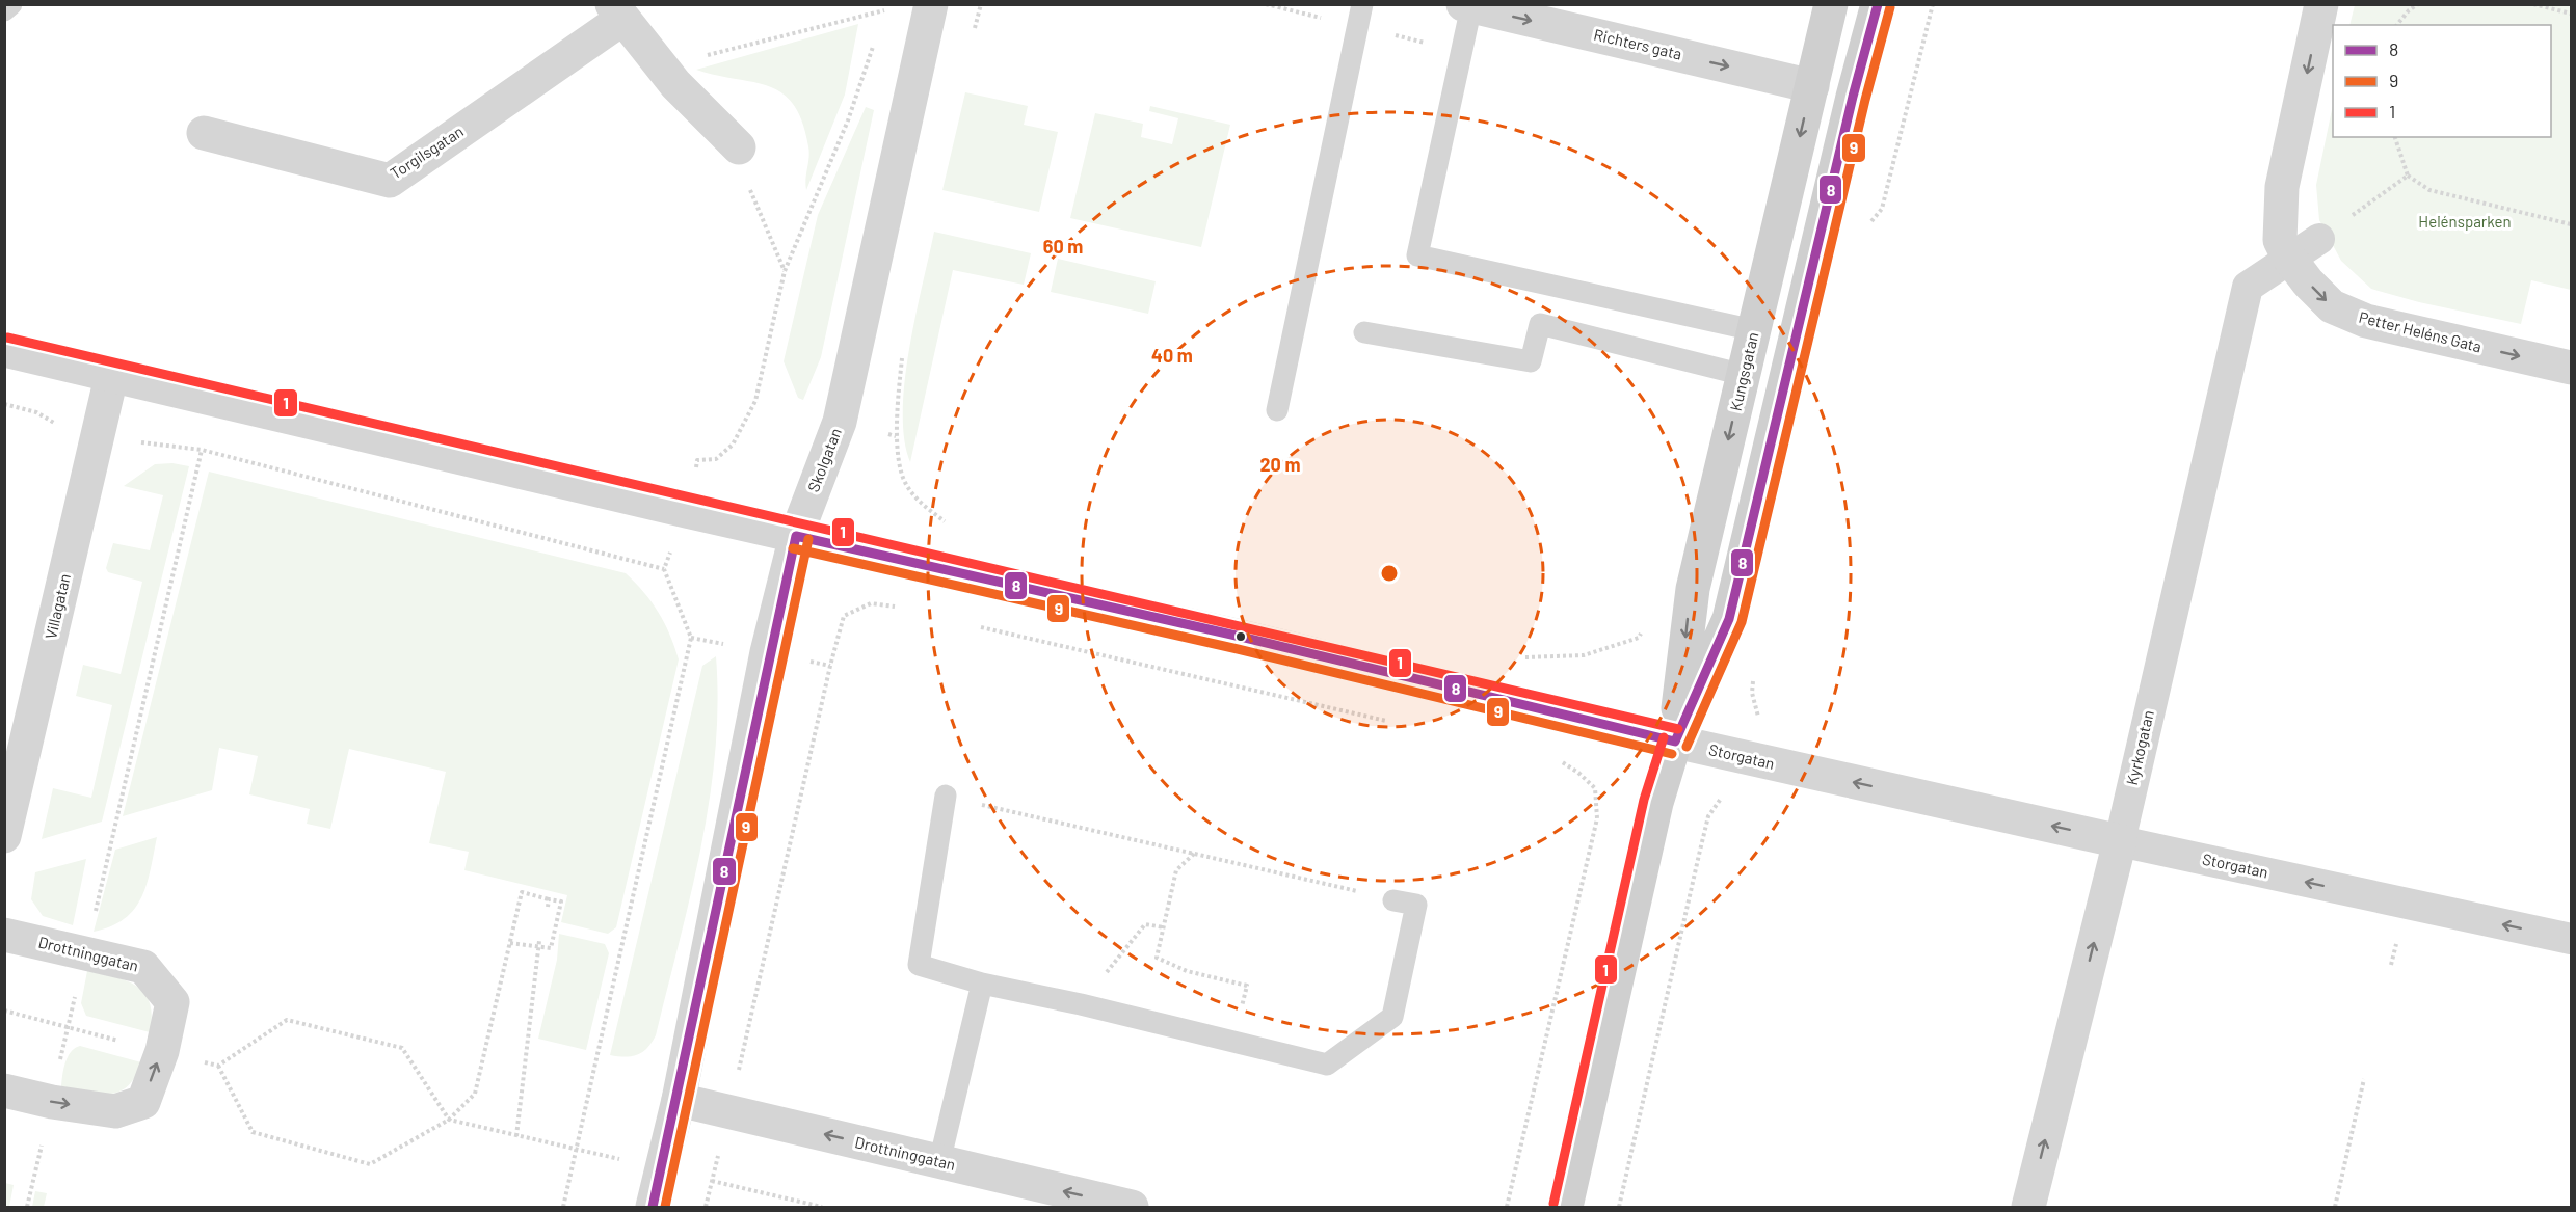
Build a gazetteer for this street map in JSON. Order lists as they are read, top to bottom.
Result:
{
  "streets": {
    "main road": ["Kungsgatan"],
    "street": [
      "Richters gata",
      "Torgilsgatan",
      "Petter Heléns Gata",
      "Skolgatan",
      "Villagatan",
      "Kyrkogatan",
      "Storgatan",
      "Drottninggatan"
    ]
  },
  "crossings": [
    ["Richters gata", "Kungsgatan"],
    ["Petter Heléns Gata", "Kyrkogatan"],
    ["Kungsgatan", "Storgatan"],
    ["Skolgatan", "Storgatan"],
    ["Skolgatan", "Drottninggatan"],
    ["Villagatan", "Storgatan"],
    ["Kyrkogatan", "Storgatan"]
  ],
  "one_way": ["Richters gata", "Kyrkogatan"],
  "parks": ["Helénsparken"],
  "lines": ["transit line 8", "transit line 9", "transit line 1"],
  "legend": ["8", "9", "1"],
  "rings": ["60 m", "40 m", "20 m"]
}
